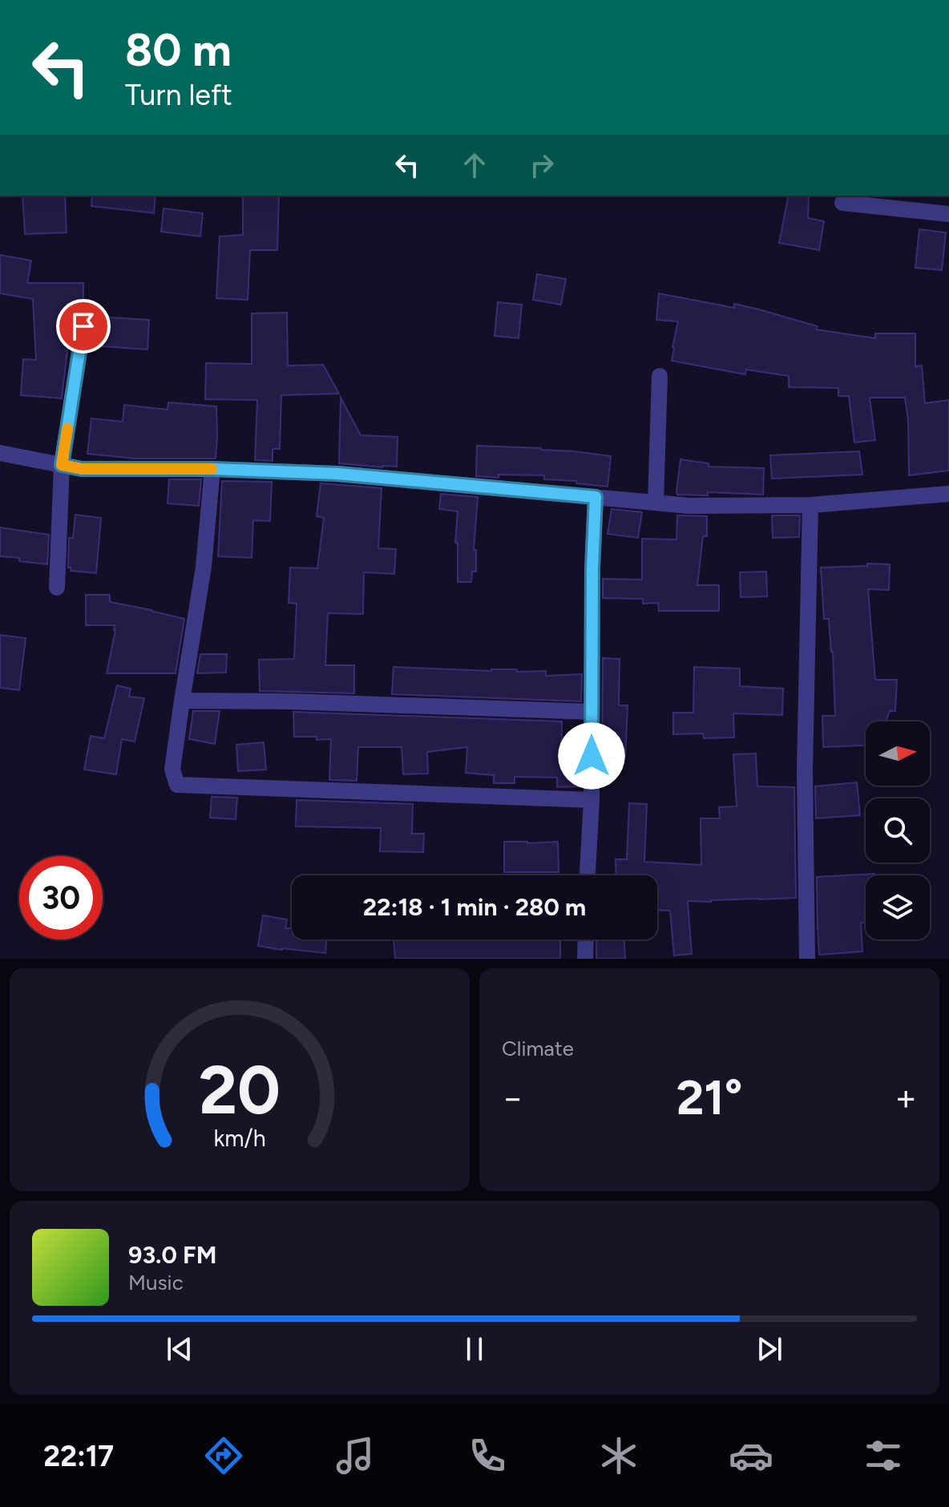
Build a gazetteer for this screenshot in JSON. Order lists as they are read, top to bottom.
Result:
{
  "north": "right",
  "page": {
    "turn": ["80 m", "Turn left"],
    "limit": "30",
    "trip": "22:18 · 1 min · 280 m",
    "tile": "Climate",
    "heat": ["−", "21°", "+"],
    "song": ["93.0 FM", "Music"],
    "tabs": "22:17",
    "gauge": ["20", "km/h"]
  }
}
